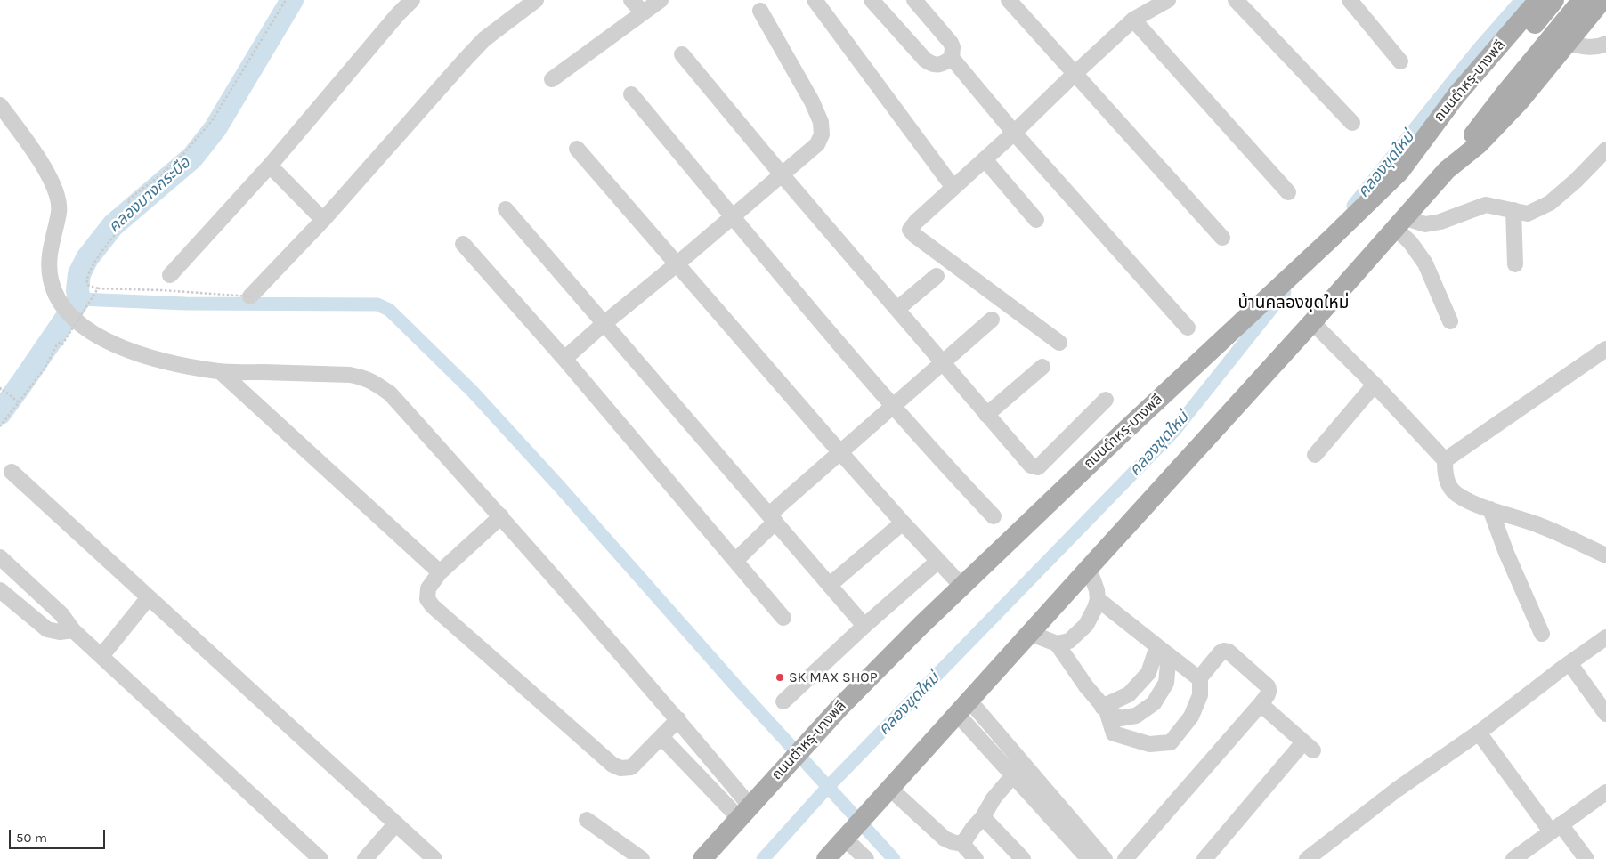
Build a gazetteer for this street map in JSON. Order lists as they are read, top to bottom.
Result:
{
  "streets": {
    "main road": ["ถนนตำหรุ-บางพลี"]
  },
  "districts": ["บ้านคลองขุดใหม่"],
  "water": ["คลองขุดใหม่", "คลองบางกระบือ"],
  "places": ["SK MAX SHOP"],
  "scale_bar": "50 m"
}
